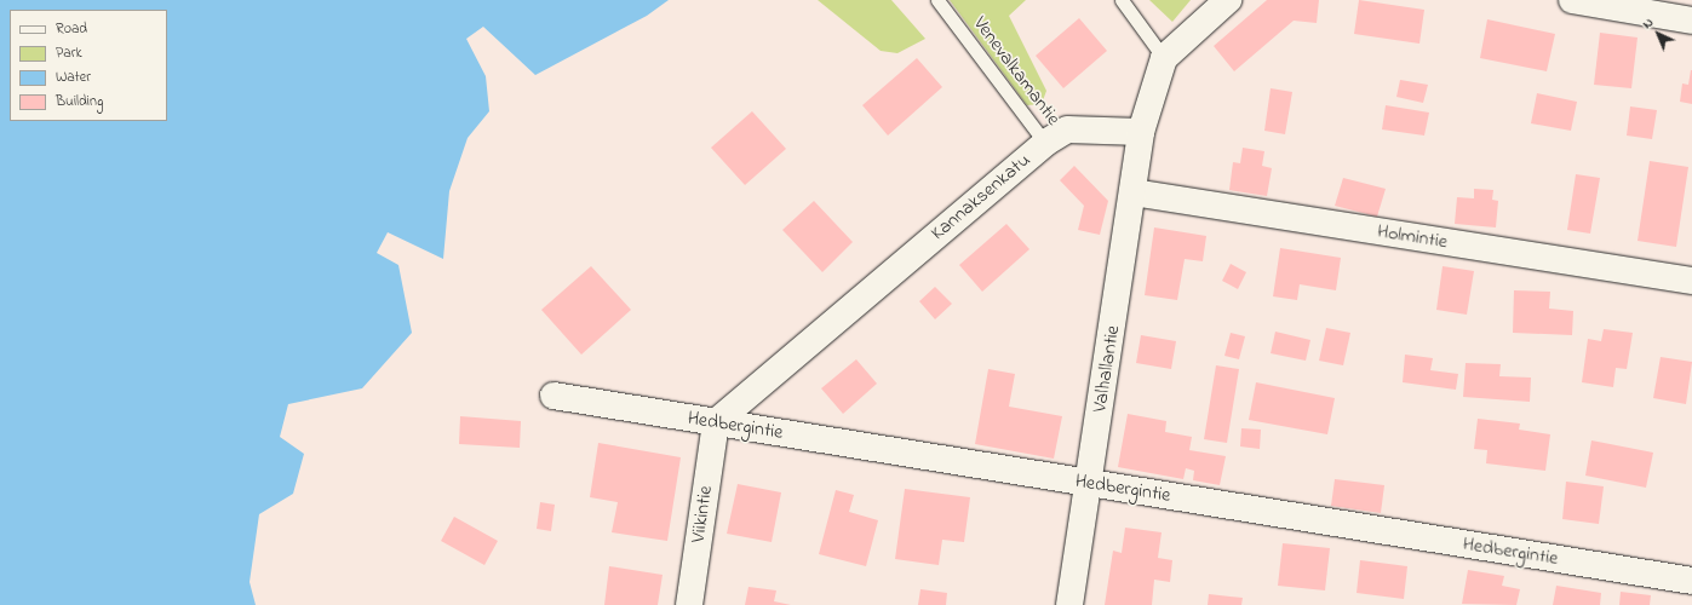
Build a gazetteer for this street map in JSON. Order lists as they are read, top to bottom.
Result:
{
  "streets": {
    "street": [
      "Kannaksenkatu",
      "Holmintie",
      "Valhallantie",
      "Hedbergintie",
      "Viikintie"
    ],
    "lane": ["Venevalkamantie"]
  },
  "crossings": [
    ["Venevalkamantie", "Kannaksenkatu"],
    ["Kannaksenkatu", "Valhallantie"],
    ["Kannaksenkatu", "Hedbergintie"],
    ["Kannaksenkatu", "Viikintie"],
    ["Holmintie", "Valhallantie"],
    ["Valhallantie", "Hedbergintie"],
    ["Hedbergintie", "Viikintie"]
  ],
  "legend": [
    "Road",
    "Park",
    "Water",
    "Building"
  ],
  "north": "top left"
}
